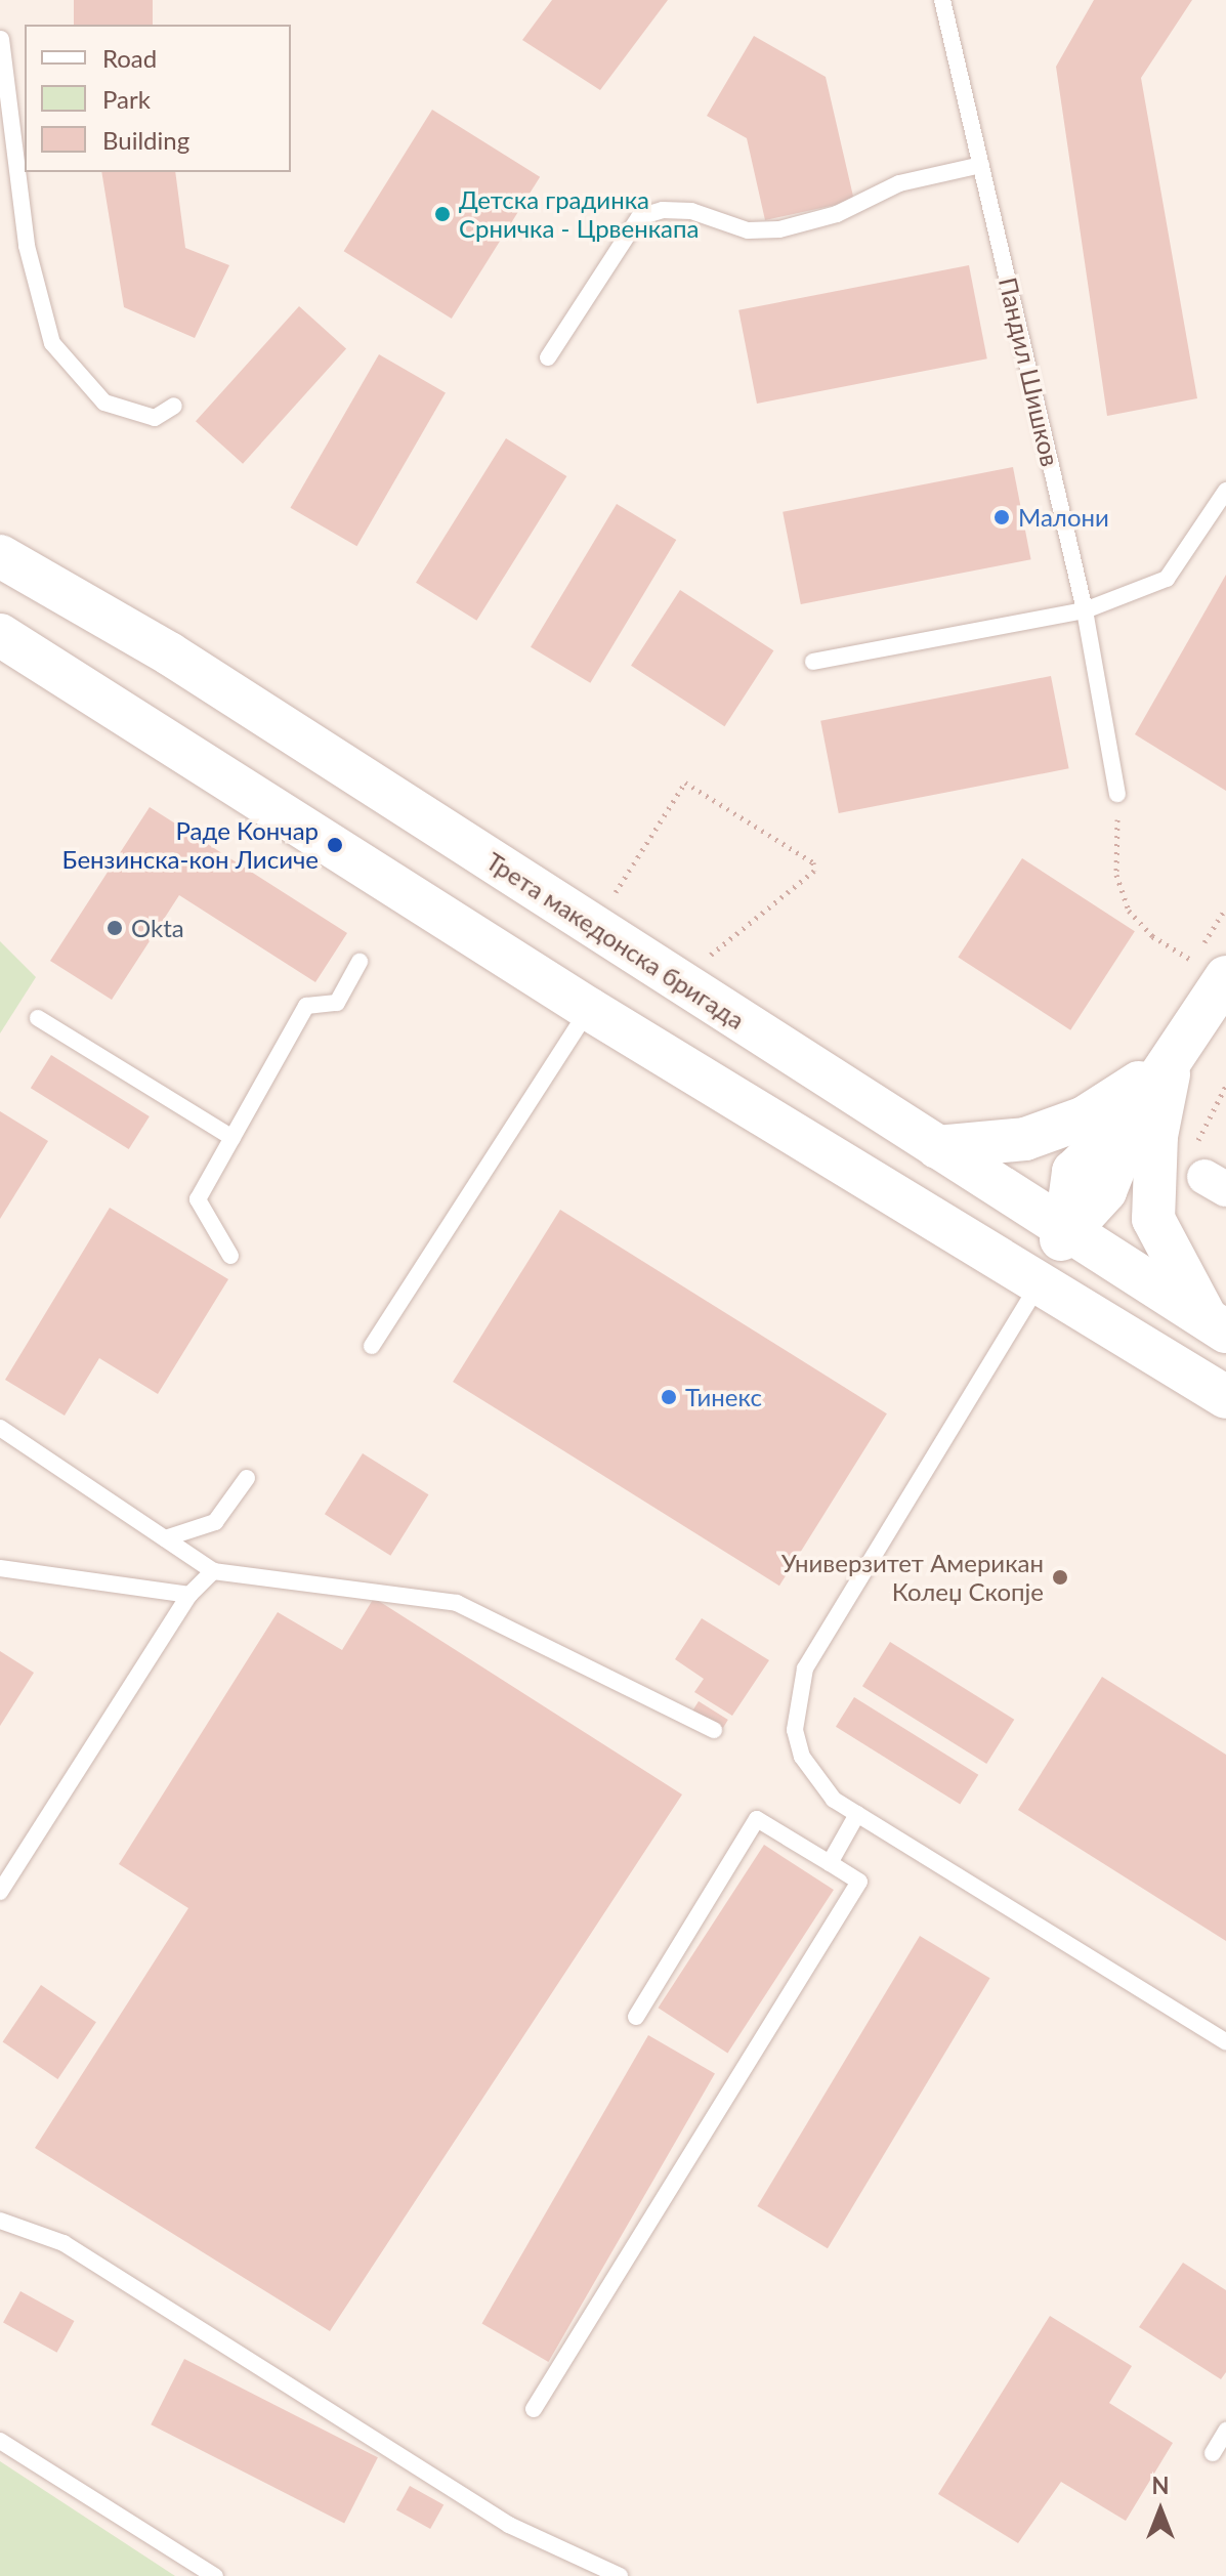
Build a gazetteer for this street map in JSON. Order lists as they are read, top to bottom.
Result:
{
  "streets": {
    "street": ["Трета македонска бригада"],
    "lane": ["Пандил Шишков"]
  },
  "places": [
    "Детска градинка Срничка - Црвенкапа",
    "Малони",
    "Раде Кончар Бензинска-кон Лисиче",
    "Okta",
    "Тинекс",
    "Универзитет Американ Колеџ Скопје"
  ],
  "legend": ["Road", "Park", "Building"],
  "north": "top"
}
